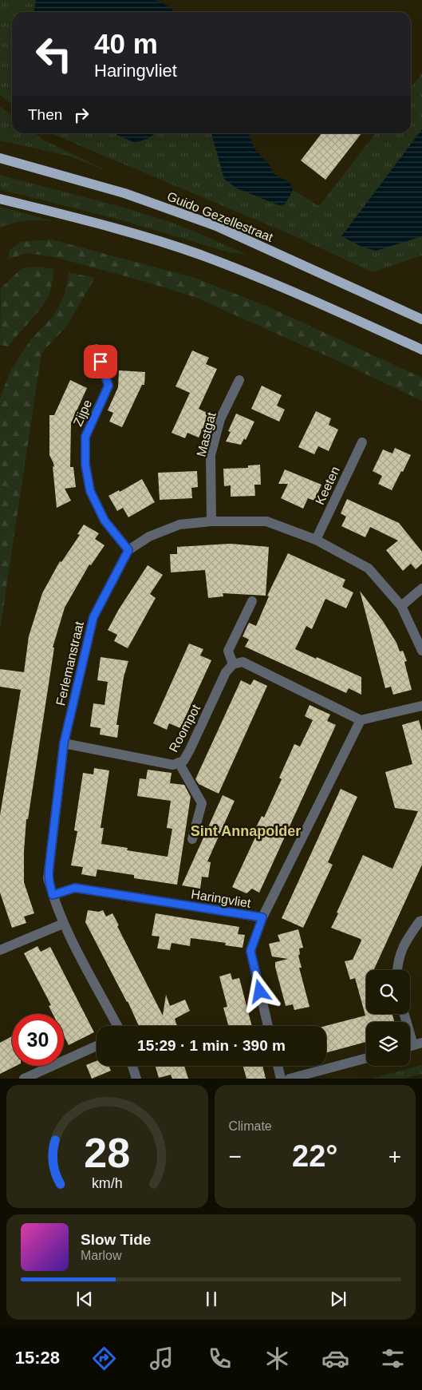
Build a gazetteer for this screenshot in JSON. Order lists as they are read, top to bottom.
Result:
{
  "streets": {
    "main road": ["Guido Gezellestraat"],
    "street": [
      "Zijpe",
      "Mastgat",
      "Keeten",
      "Ferlemanstraat",
      "Roompot",
      "Haringvliet"
    ]
  },
  "crossings": [
    ["Zijpe", "Ferlemanstraat"],
    ["Mastgat", "Ferlemanstraat"],
    ["Keeten", "Ferlemanstraat"],
    ["Ferlemanstraat", "Roompot"],
    ["Ferlemanstraat", "Haringvliet"]
  ],
  "districts": ["Sint Annapolder"],
  "page": {
    "turn": ["40 m", "Haringvliet"],
    "then": "Then",
    "limit": "30",
    "trip": "15:29 · 1 min · 390 m",
    "tile": "Climate",
    "heat": ["−", "22°", "+"],
    "song": ["Slow Tide", "Marlow"],
    "tabs": "15:28",
    "gauge": ["28", "km/h"]
  }
}
